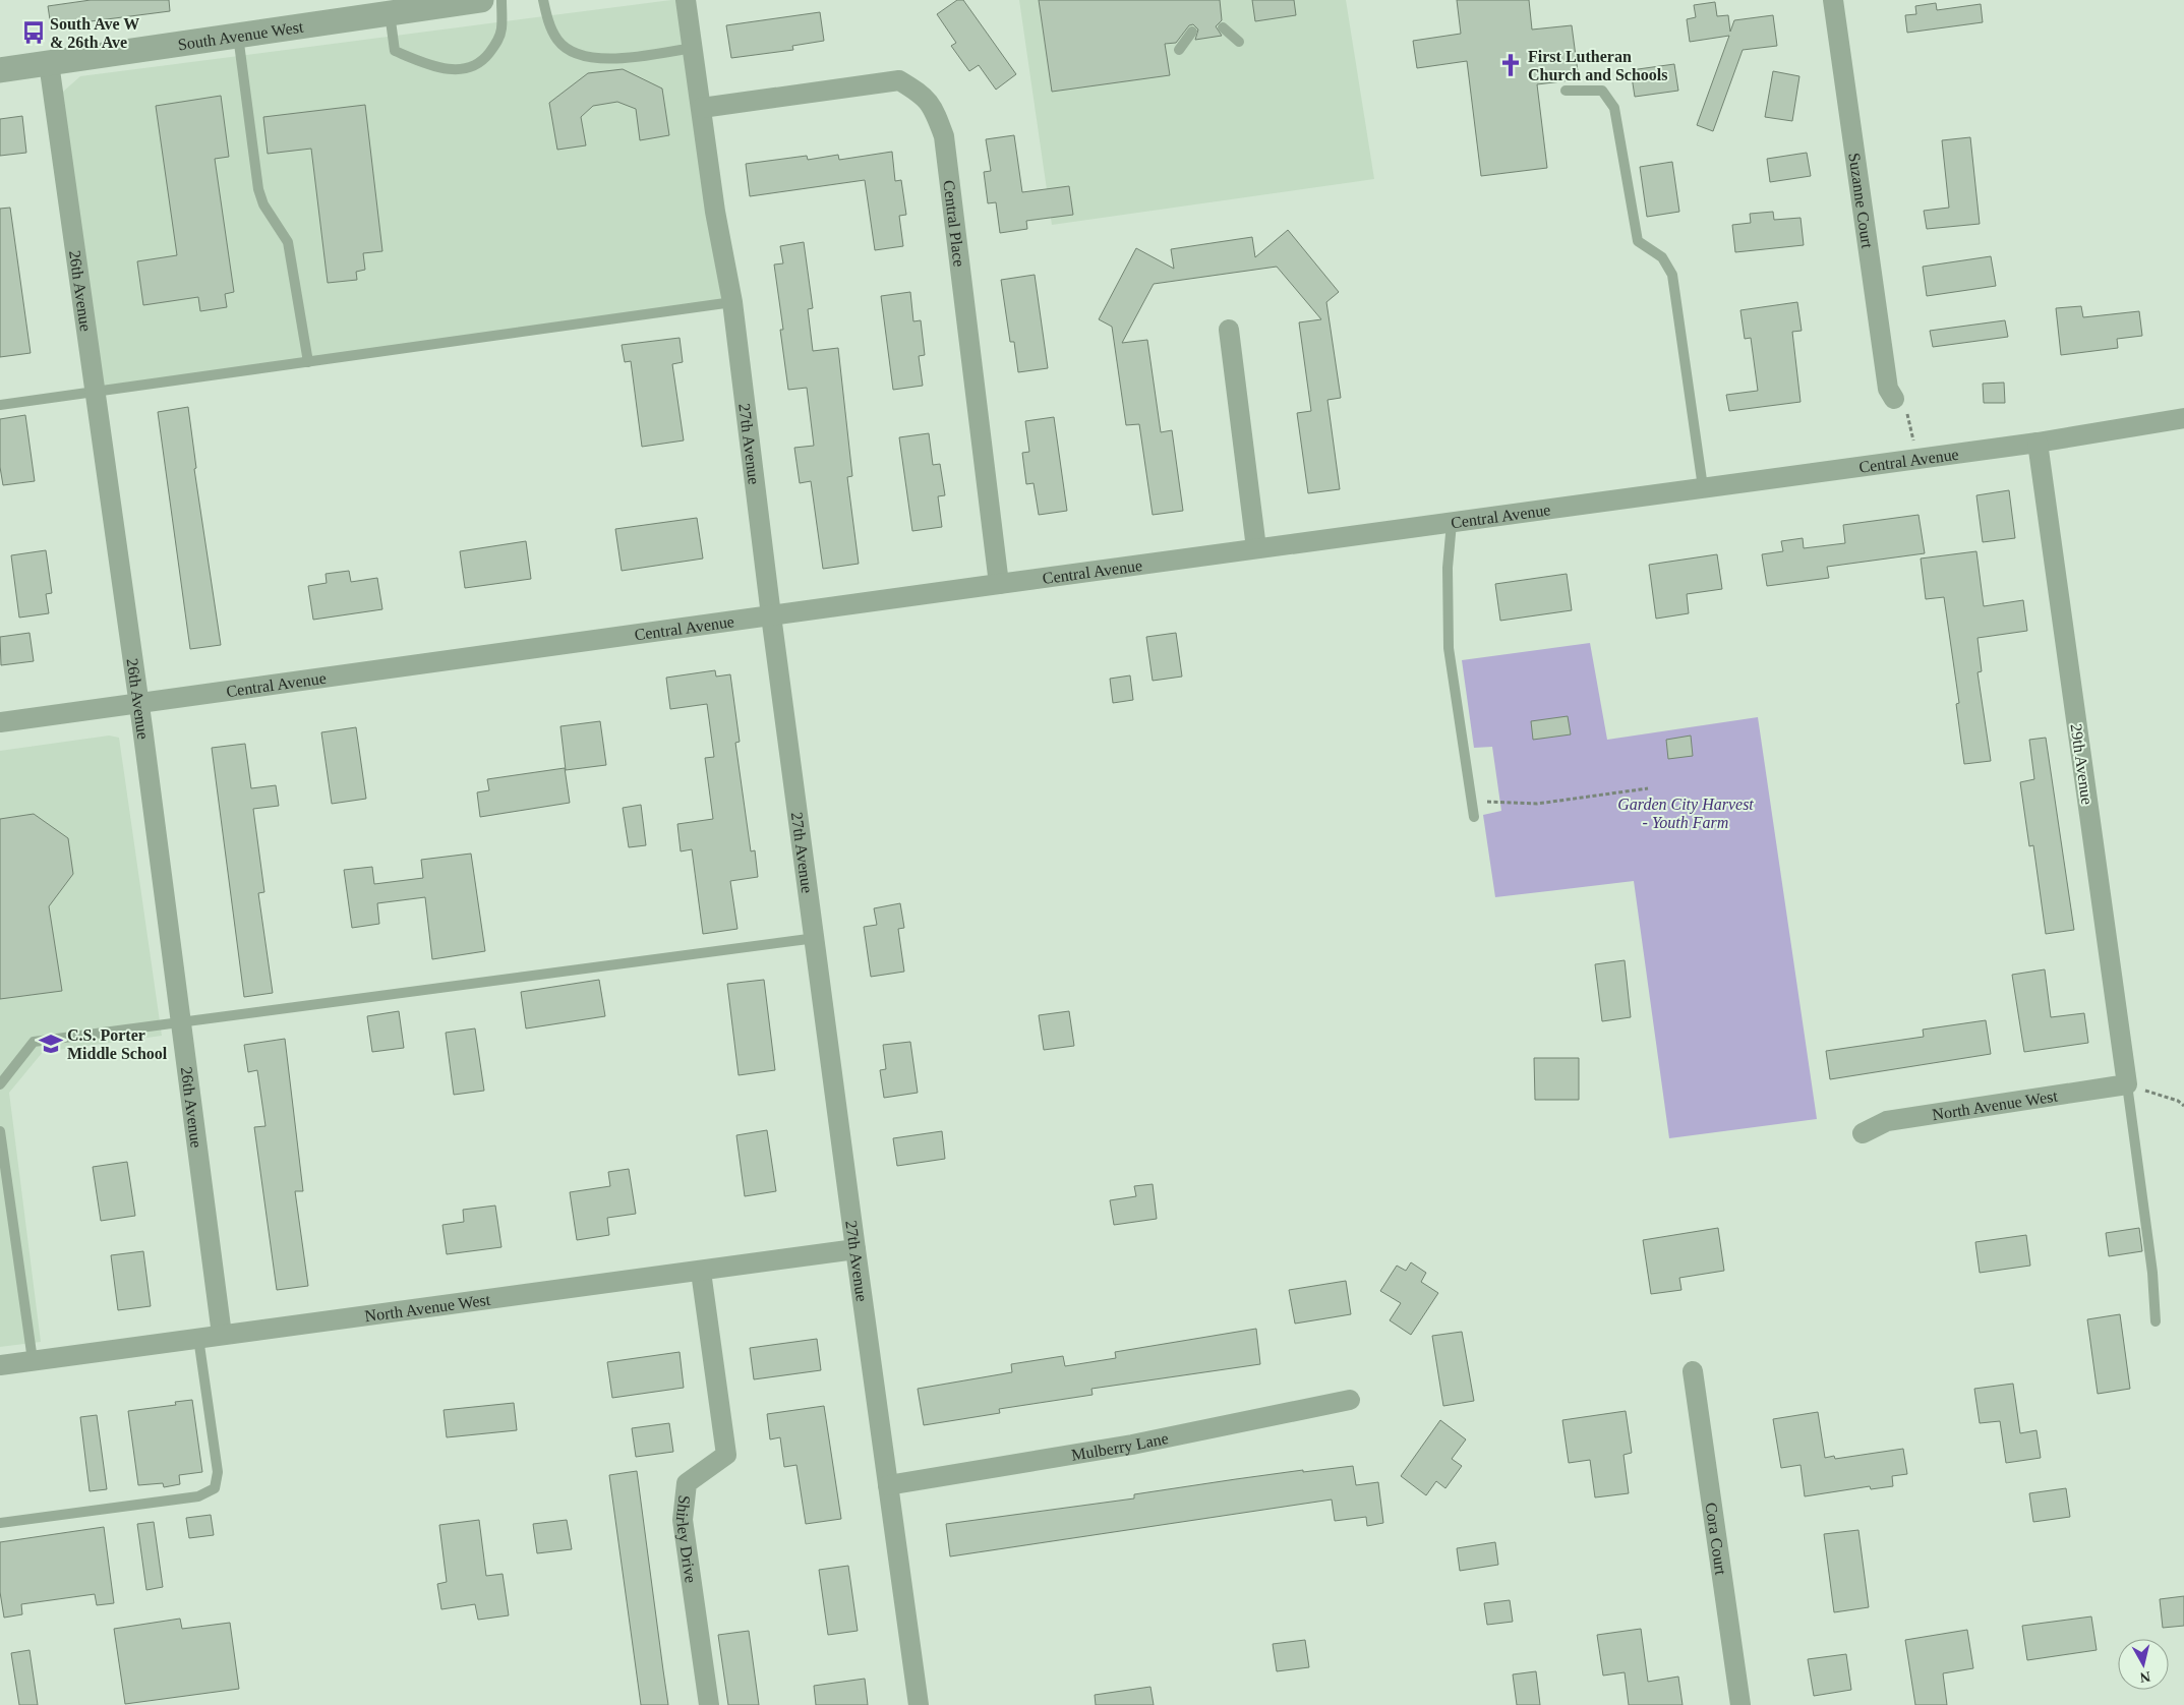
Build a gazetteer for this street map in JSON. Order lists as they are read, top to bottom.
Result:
{
  "streets": {
    "street": [
      "South Avenue West",
      "Suzanne Court",
      "Central Place",
      "26th Avenue",
      "27th Avenue",
      "Central Avenue",
      "29th Avenue",
      "North Avenue West",
      "Mulberry Lane",
      "Shirley Drive",
      "Cora Court"
    ]
  },
  "crossings": [
    ["South Avenue West", "26th Avenue"],
    ["Central Place", "27th Avenue"],
    ["Central Place", "Central Avenue"],
    ["26th Avenue", "Central Avenue"],
    ["26th Avenue", "North Avenue West"],
    ["27th Avenue", "Central Avenue"],
    ["27th Avenue", "North Avenue West"],
    ["27th Avenue", "Mulberry Lane"],
    ["Central Avenue", "29th Avenue"],
    ["29th Avenue", "North Avenue West"],
    ["North Avenue West", "Shirley Drive"]
  ],
  "parks": ["Garden City Harvest - Youth Farm"],
  "places": {
    "bus stop": ["South Ave W & 26th Ave"],
    "church": ["First Lutheran Church and Schools"],
    "school or university": ["C.S. Porter Middle School"]
  },
  "north": "bottom"
}
